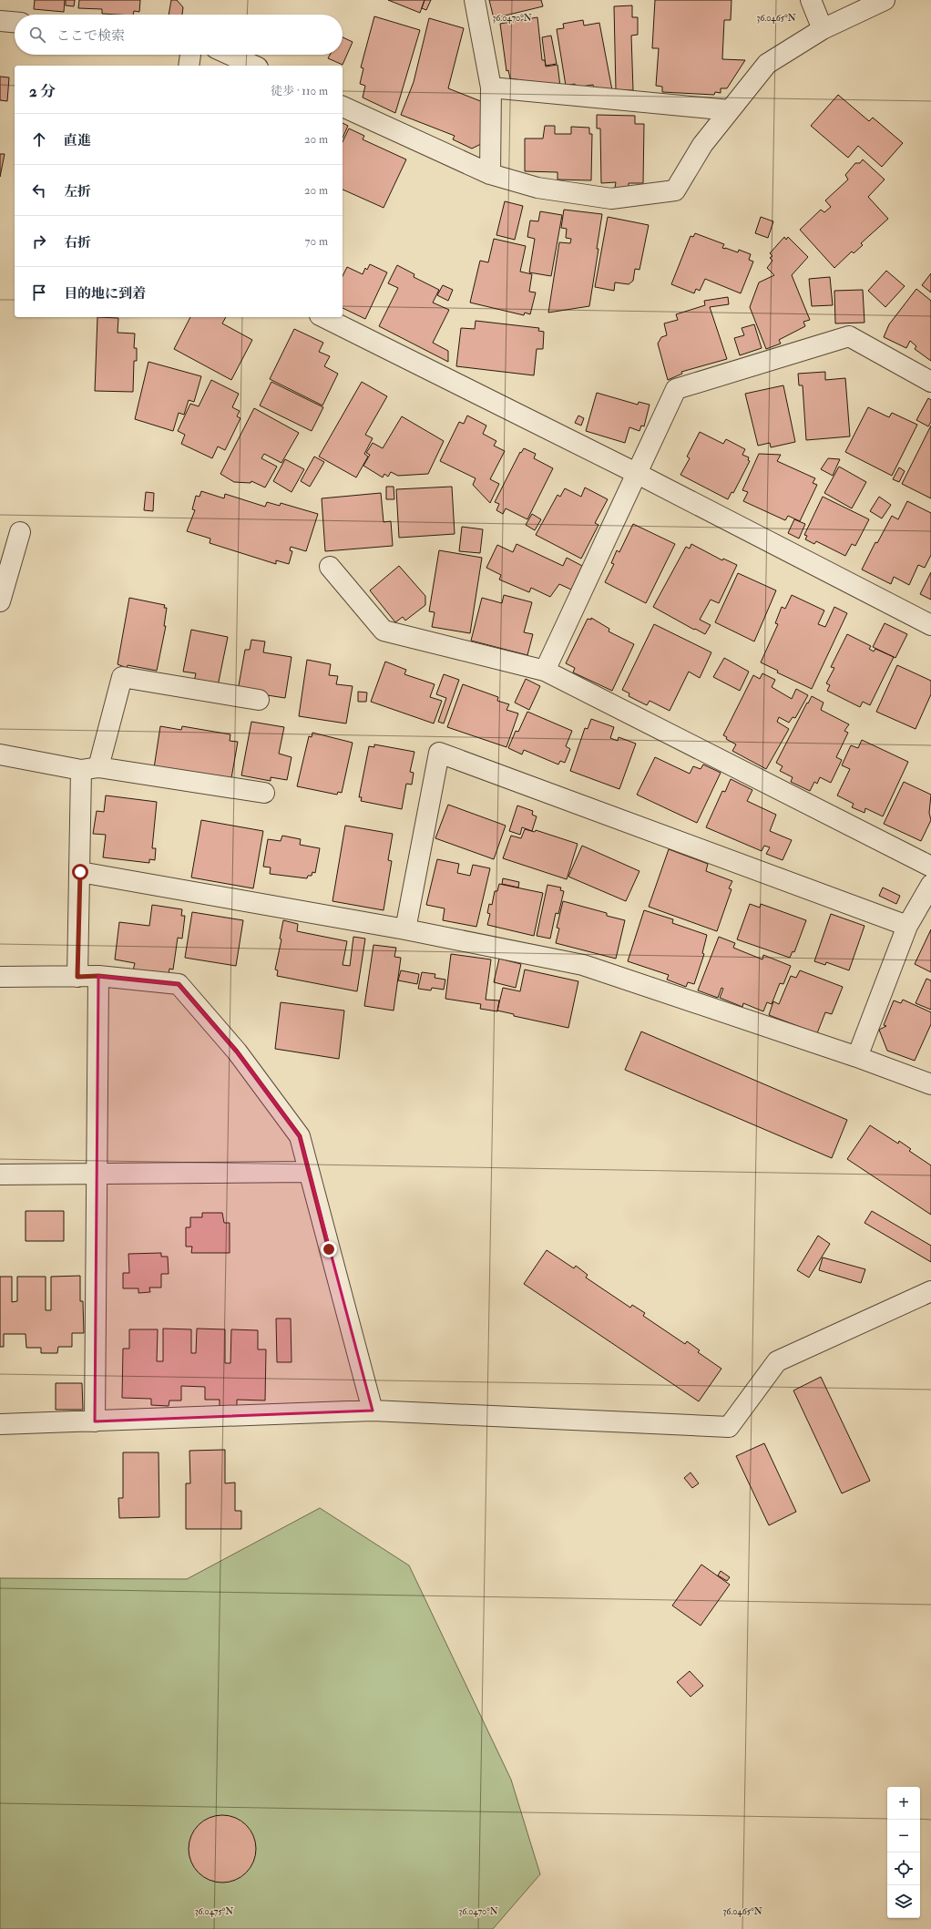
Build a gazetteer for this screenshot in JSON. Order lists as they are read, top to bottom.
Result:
{
  "page": {
    "search": "ここで検索",
    "heading": ["2 分", "徒歩 · 110 m"],
    "list": [
      ["直進", "20 m"],
      ["左折", "20 m"],
      ["右折", "70 m"],
      "目的地に到着"
    ],
    "map_buttons": ["+", "−"]
  },
  "coordinates": ["36.0470°N", "36.0465°N", "36.0475°N"]
}
